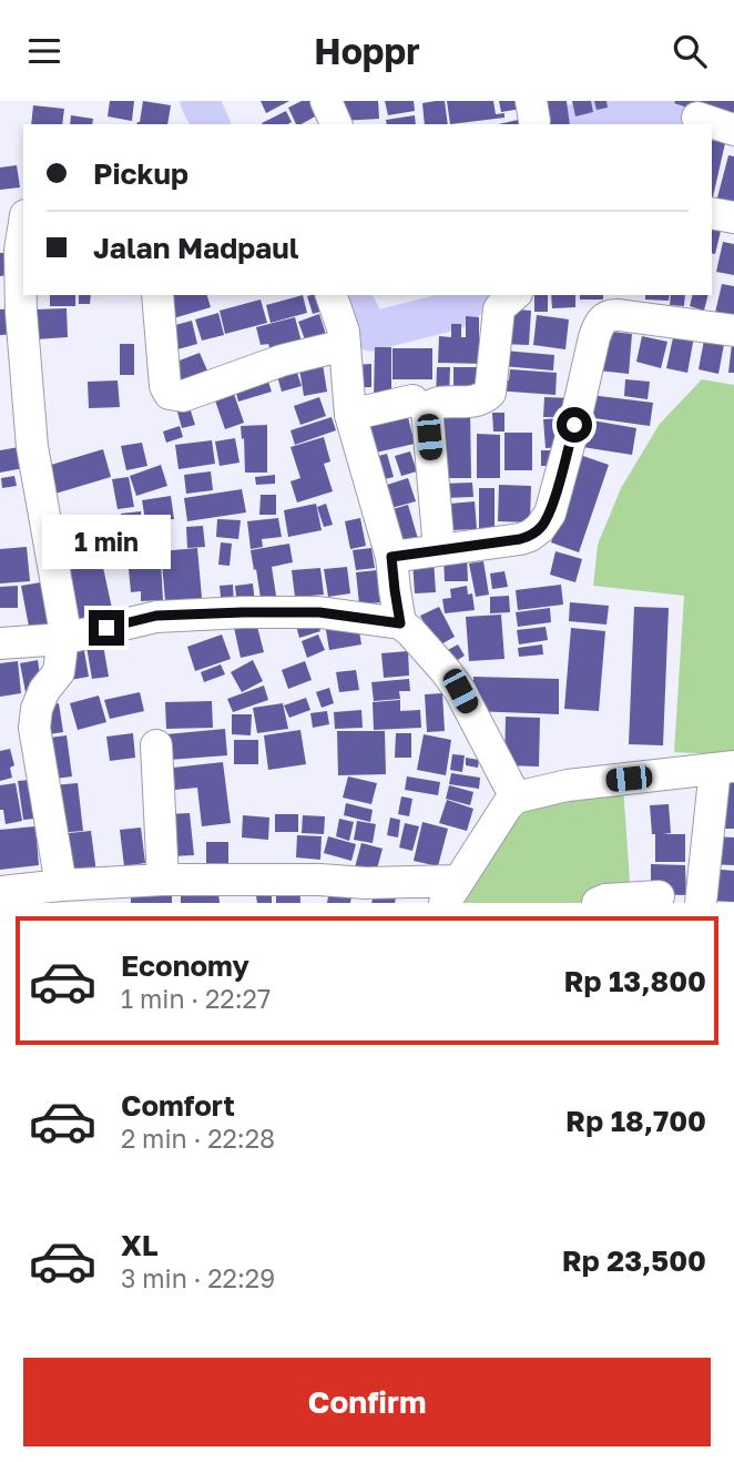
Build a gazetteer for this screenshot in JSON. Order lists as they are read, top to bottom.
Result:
{
  "page": {
    "header": "Hoppr",
    "banner": ["Pickup", "Jalan Madpaul"],
    "bubble": "1 min",
    "list": [
      {
        "name": "Economy",
        "note": "1 min · 22:27",
        "value": "Rp 13,800"
      },
      {
        "name": "Comfort",
        "note": "2 min · 22:28",
        "value": "Rp 18,700"
      },
      {
        "name": "XL",
        "note": "3 min · 22:29",
        "value": "Rp 23,500"
      }
    ],
    "buttons": "Confirm"
  }
}
